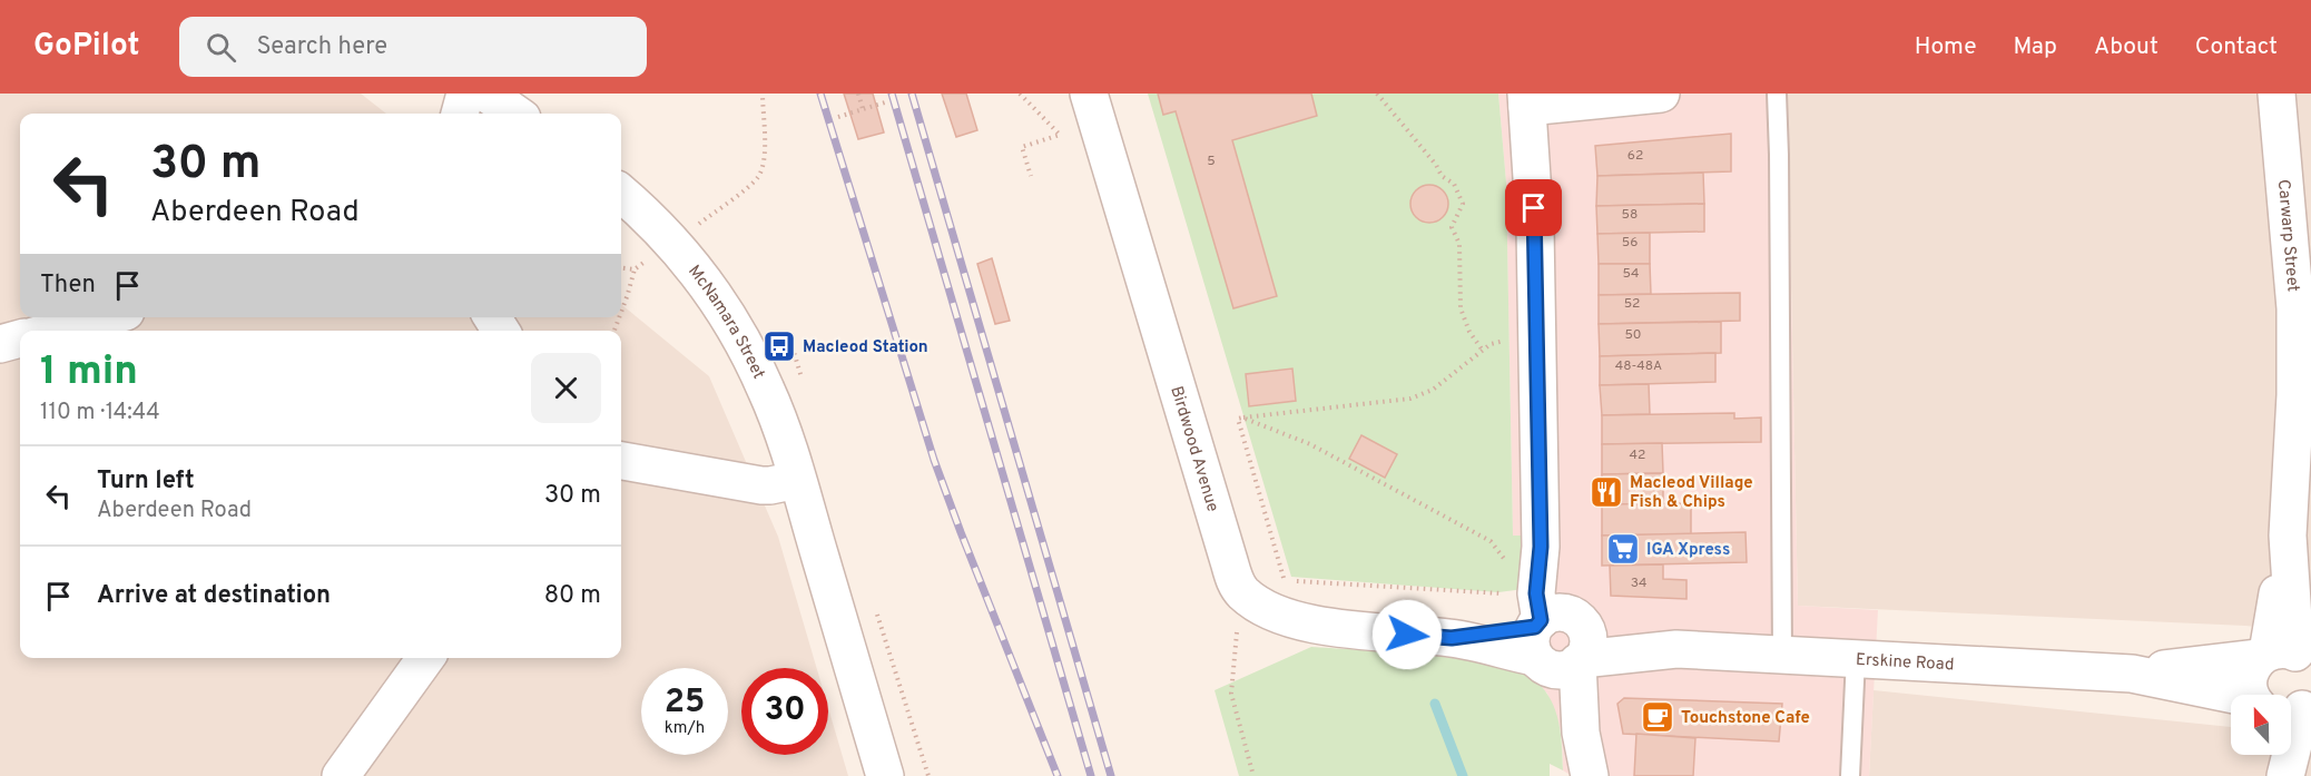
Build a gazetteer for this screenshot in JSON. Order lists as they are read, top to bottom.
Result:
{
  "streets": {
    "street": [
      "Carwarp Street",
      "McNamara Street",
      "Birdwood Avenue",
      "Erskine Road"
    ]
  },
  "crossings": [
    ["Carwarp Street", "Erskine Road"]
  ],
  "places": {
    "bus stop": ["Macleod Station"],
    "restaurant": ["Macleod Village Fish & Chips"],
    "supermarket": ["IGA Xpress"],
    "cafe": ["Touchstone Cafe"]
  },
  "house_numbers": [
    "62",
    "5",
    "58",
    "56",
    "54",
    "52",
    "50",
    "48-48A",
    "42",
    "34"
  ],
  "north": "top",
  "page": {
    "header": "GoPilot",
    "search": "Search here",
    "nav": [
      "Home",
      "Map",
      "About",
      "Contact"
    ],
    "turn": ["30 m", "Aberdeen Road"],
    "then": "Then",
    "heading": ["1 min", "110 m · 14:44"],
    "list": [
      {
        "name": "Turn left",
        "note": "Aberdeen Road",
        "value": "30 m"
      },
      {
        "name": "Arrive at destination",
        "value": "80 m"
      }
    ],
    "speed": "25 km/h",
    "limit": "30"
  }
}
